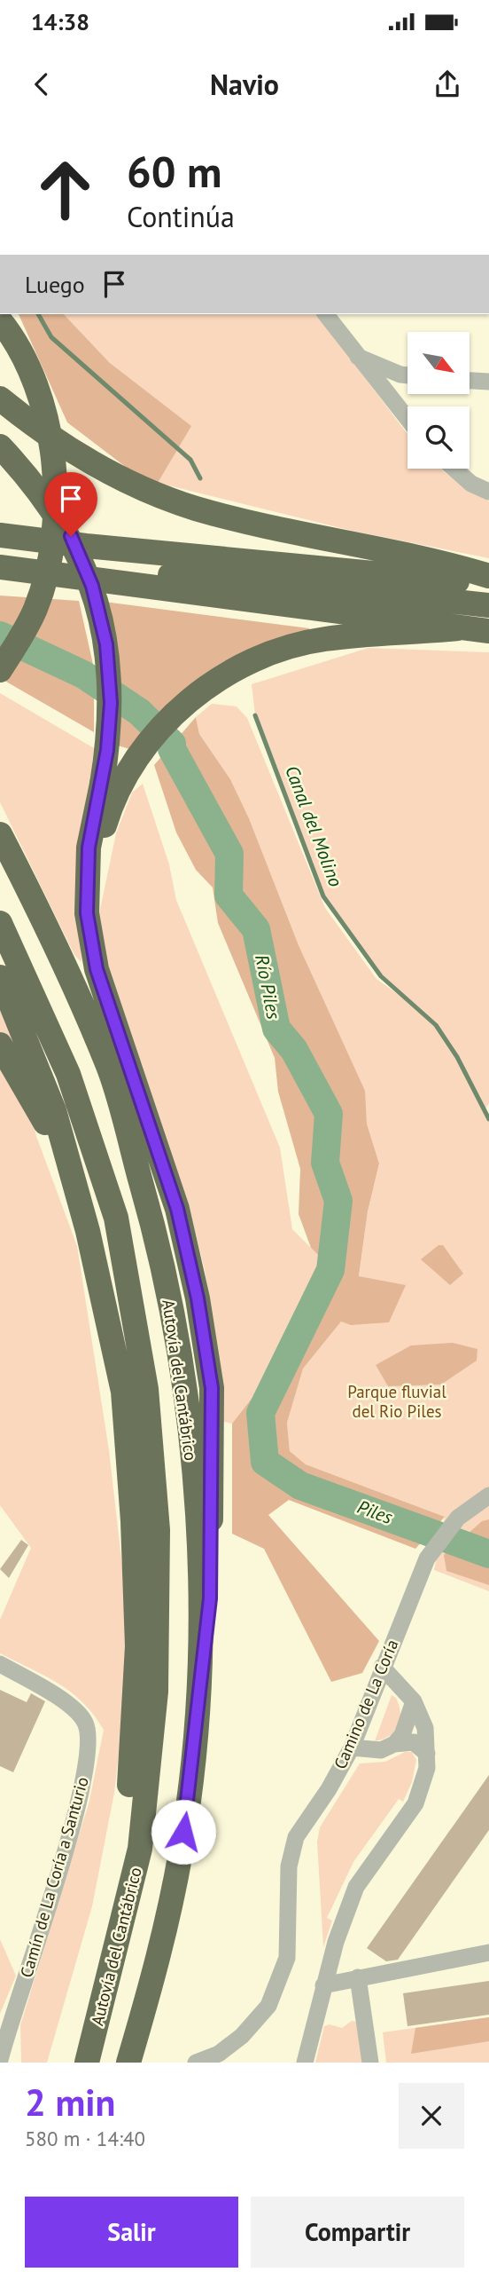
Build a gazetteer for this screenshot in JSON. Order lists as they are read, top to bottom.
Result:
{
  "streets": {
    "highway": ["Autovía del Cantábrico"],
    "street": ["Camino de La Coría", "Camín de La Coría a Santurio"]
  },
  "water": ["Canal del Molino", "Río Piles", "Piles"],
  "parks": ["Parque fluvial del Rio Piles"],
  "north": "bottom right",
  "page": {
    "status": "14:38",
    "header": "Navio",
    "turn": ["60 m", "Continúa"],
    "then": "Luego",
    "heading": ["2 min", "580 m · 14:40"],
    "buttons": ["Salir", "Compartir"]
  }
}
